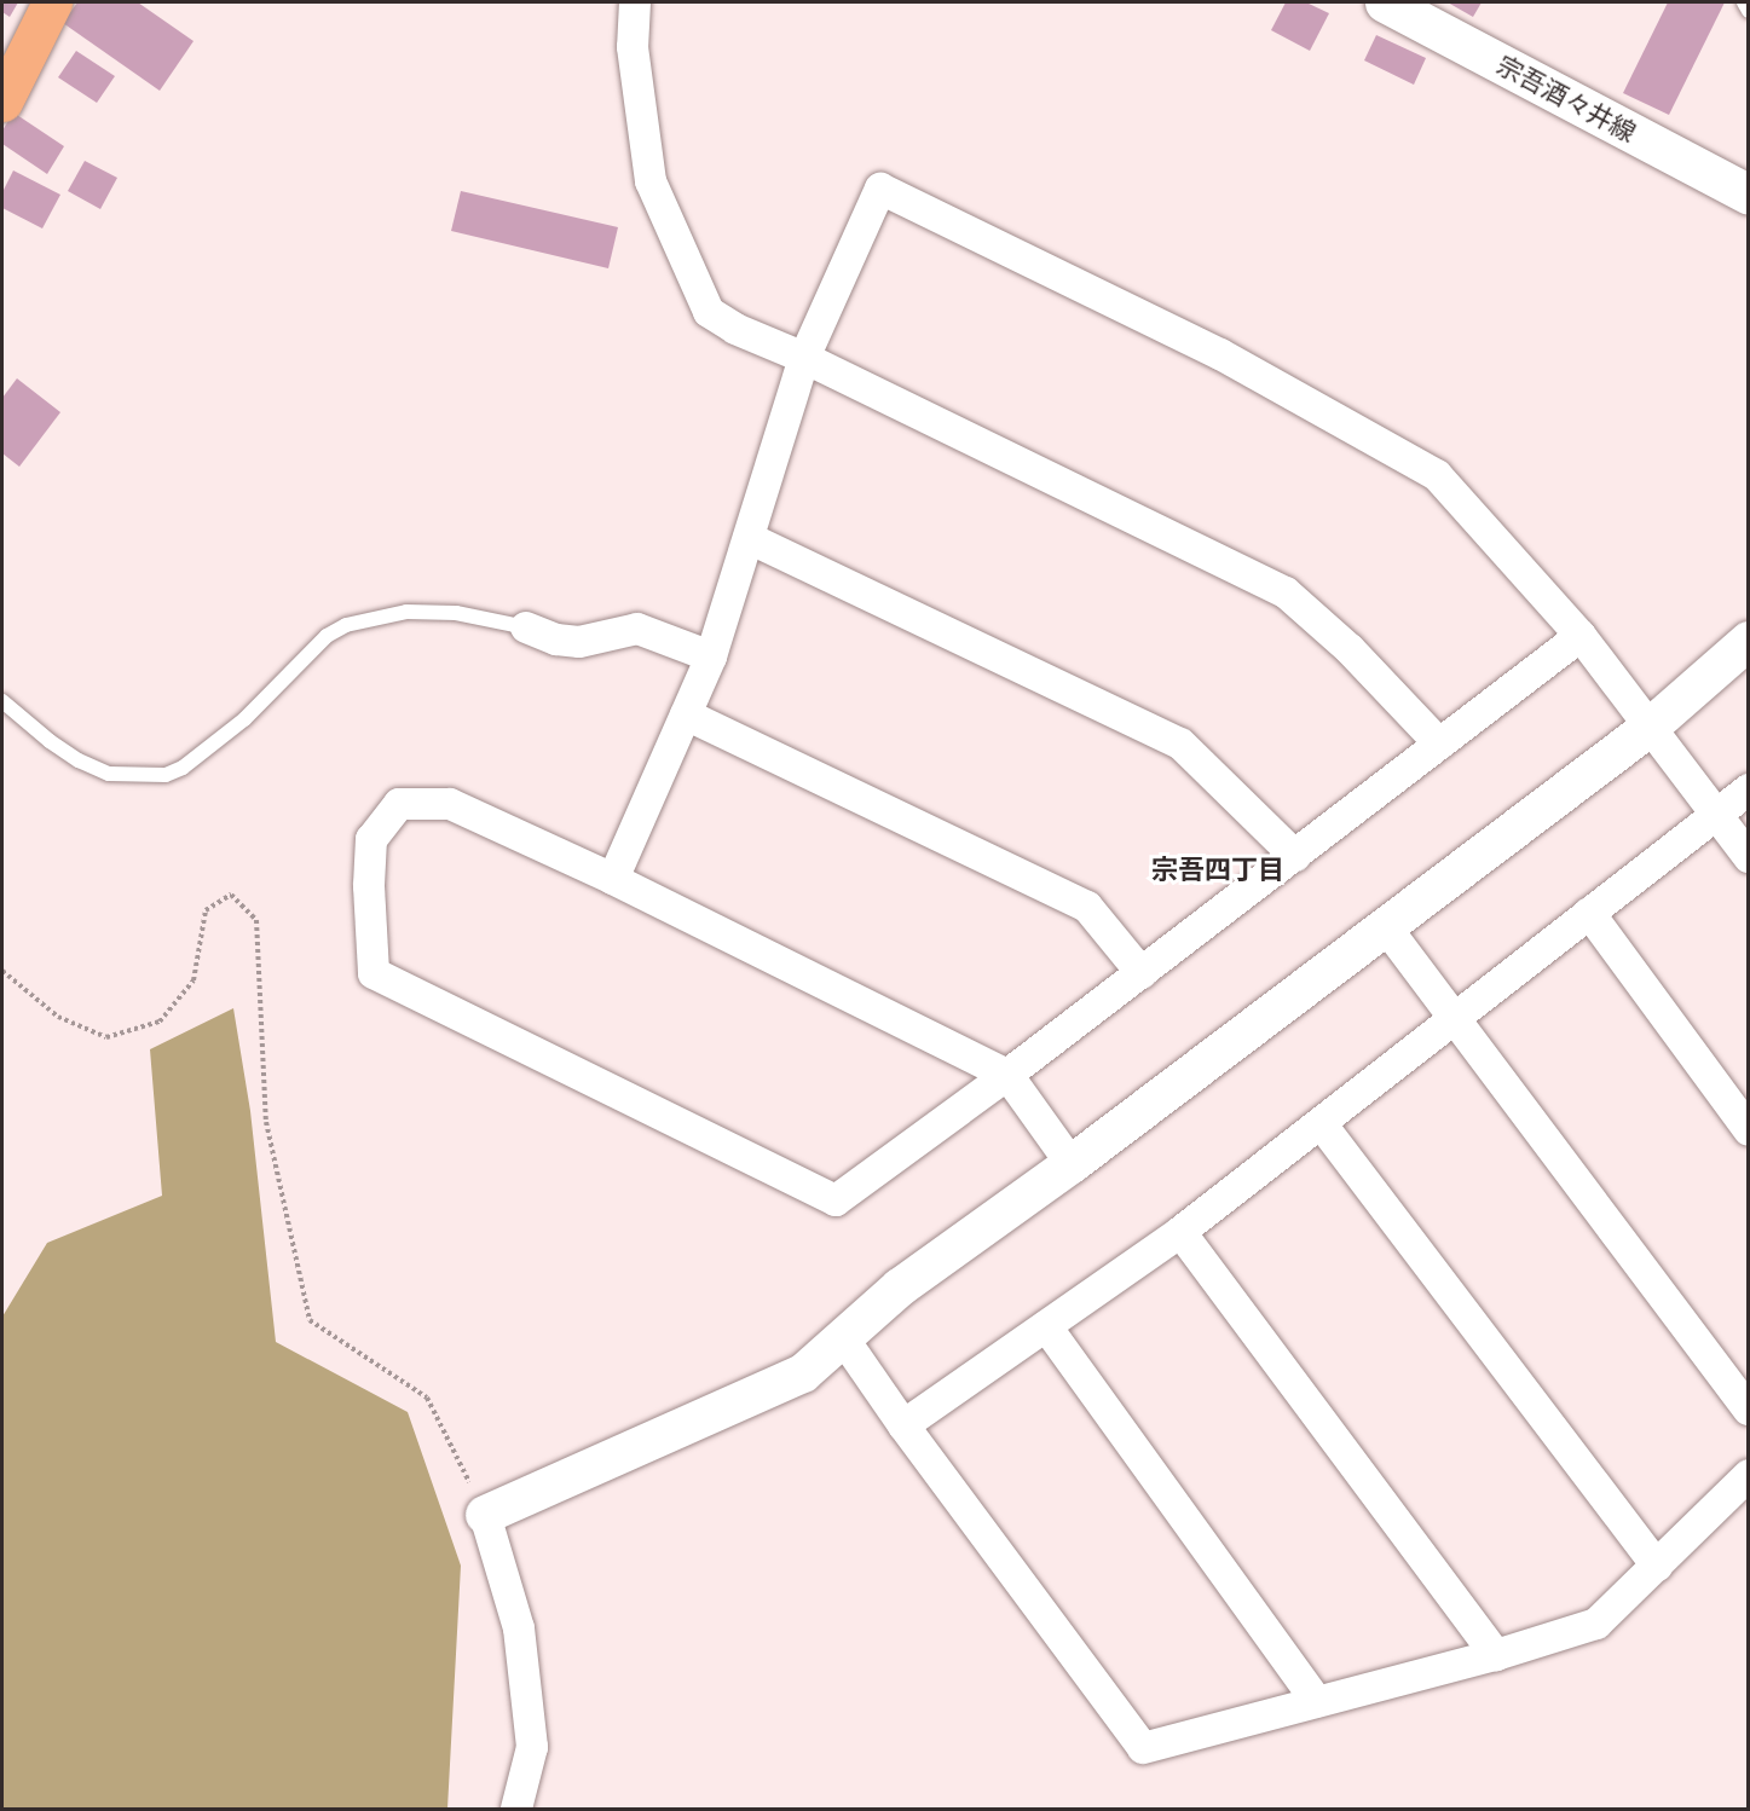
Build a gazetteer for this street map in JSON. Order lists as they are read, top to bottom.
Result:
{
  "streets": {
    "main road": ["宗吾酒々井線"]
  },
  "districts": ["宗吾四丁目"]
}
